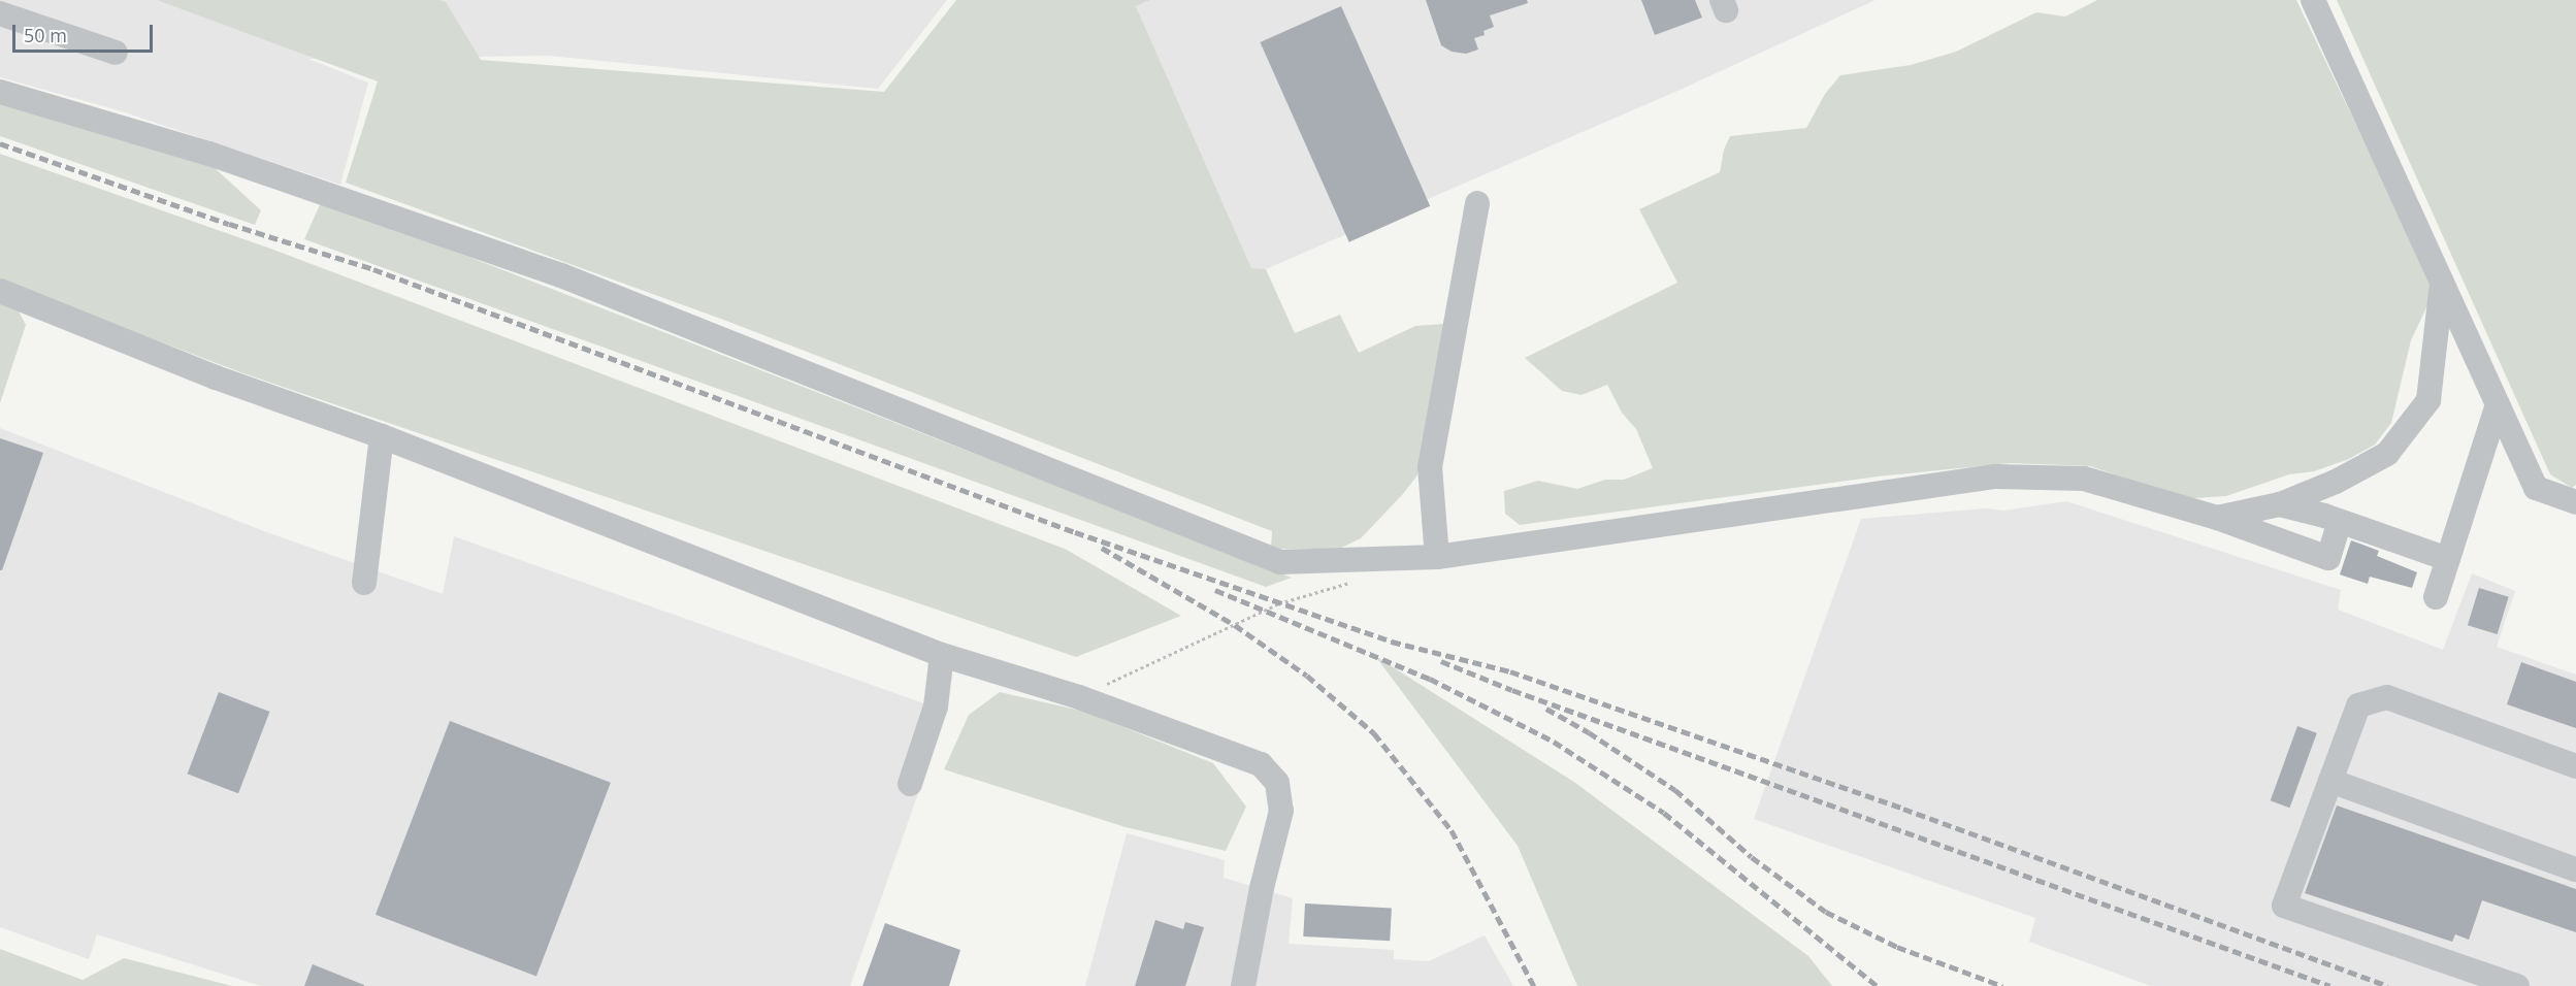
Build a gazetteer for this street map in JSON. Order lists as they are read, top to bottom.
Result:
{
  "scale_bar": "50 m"
}
